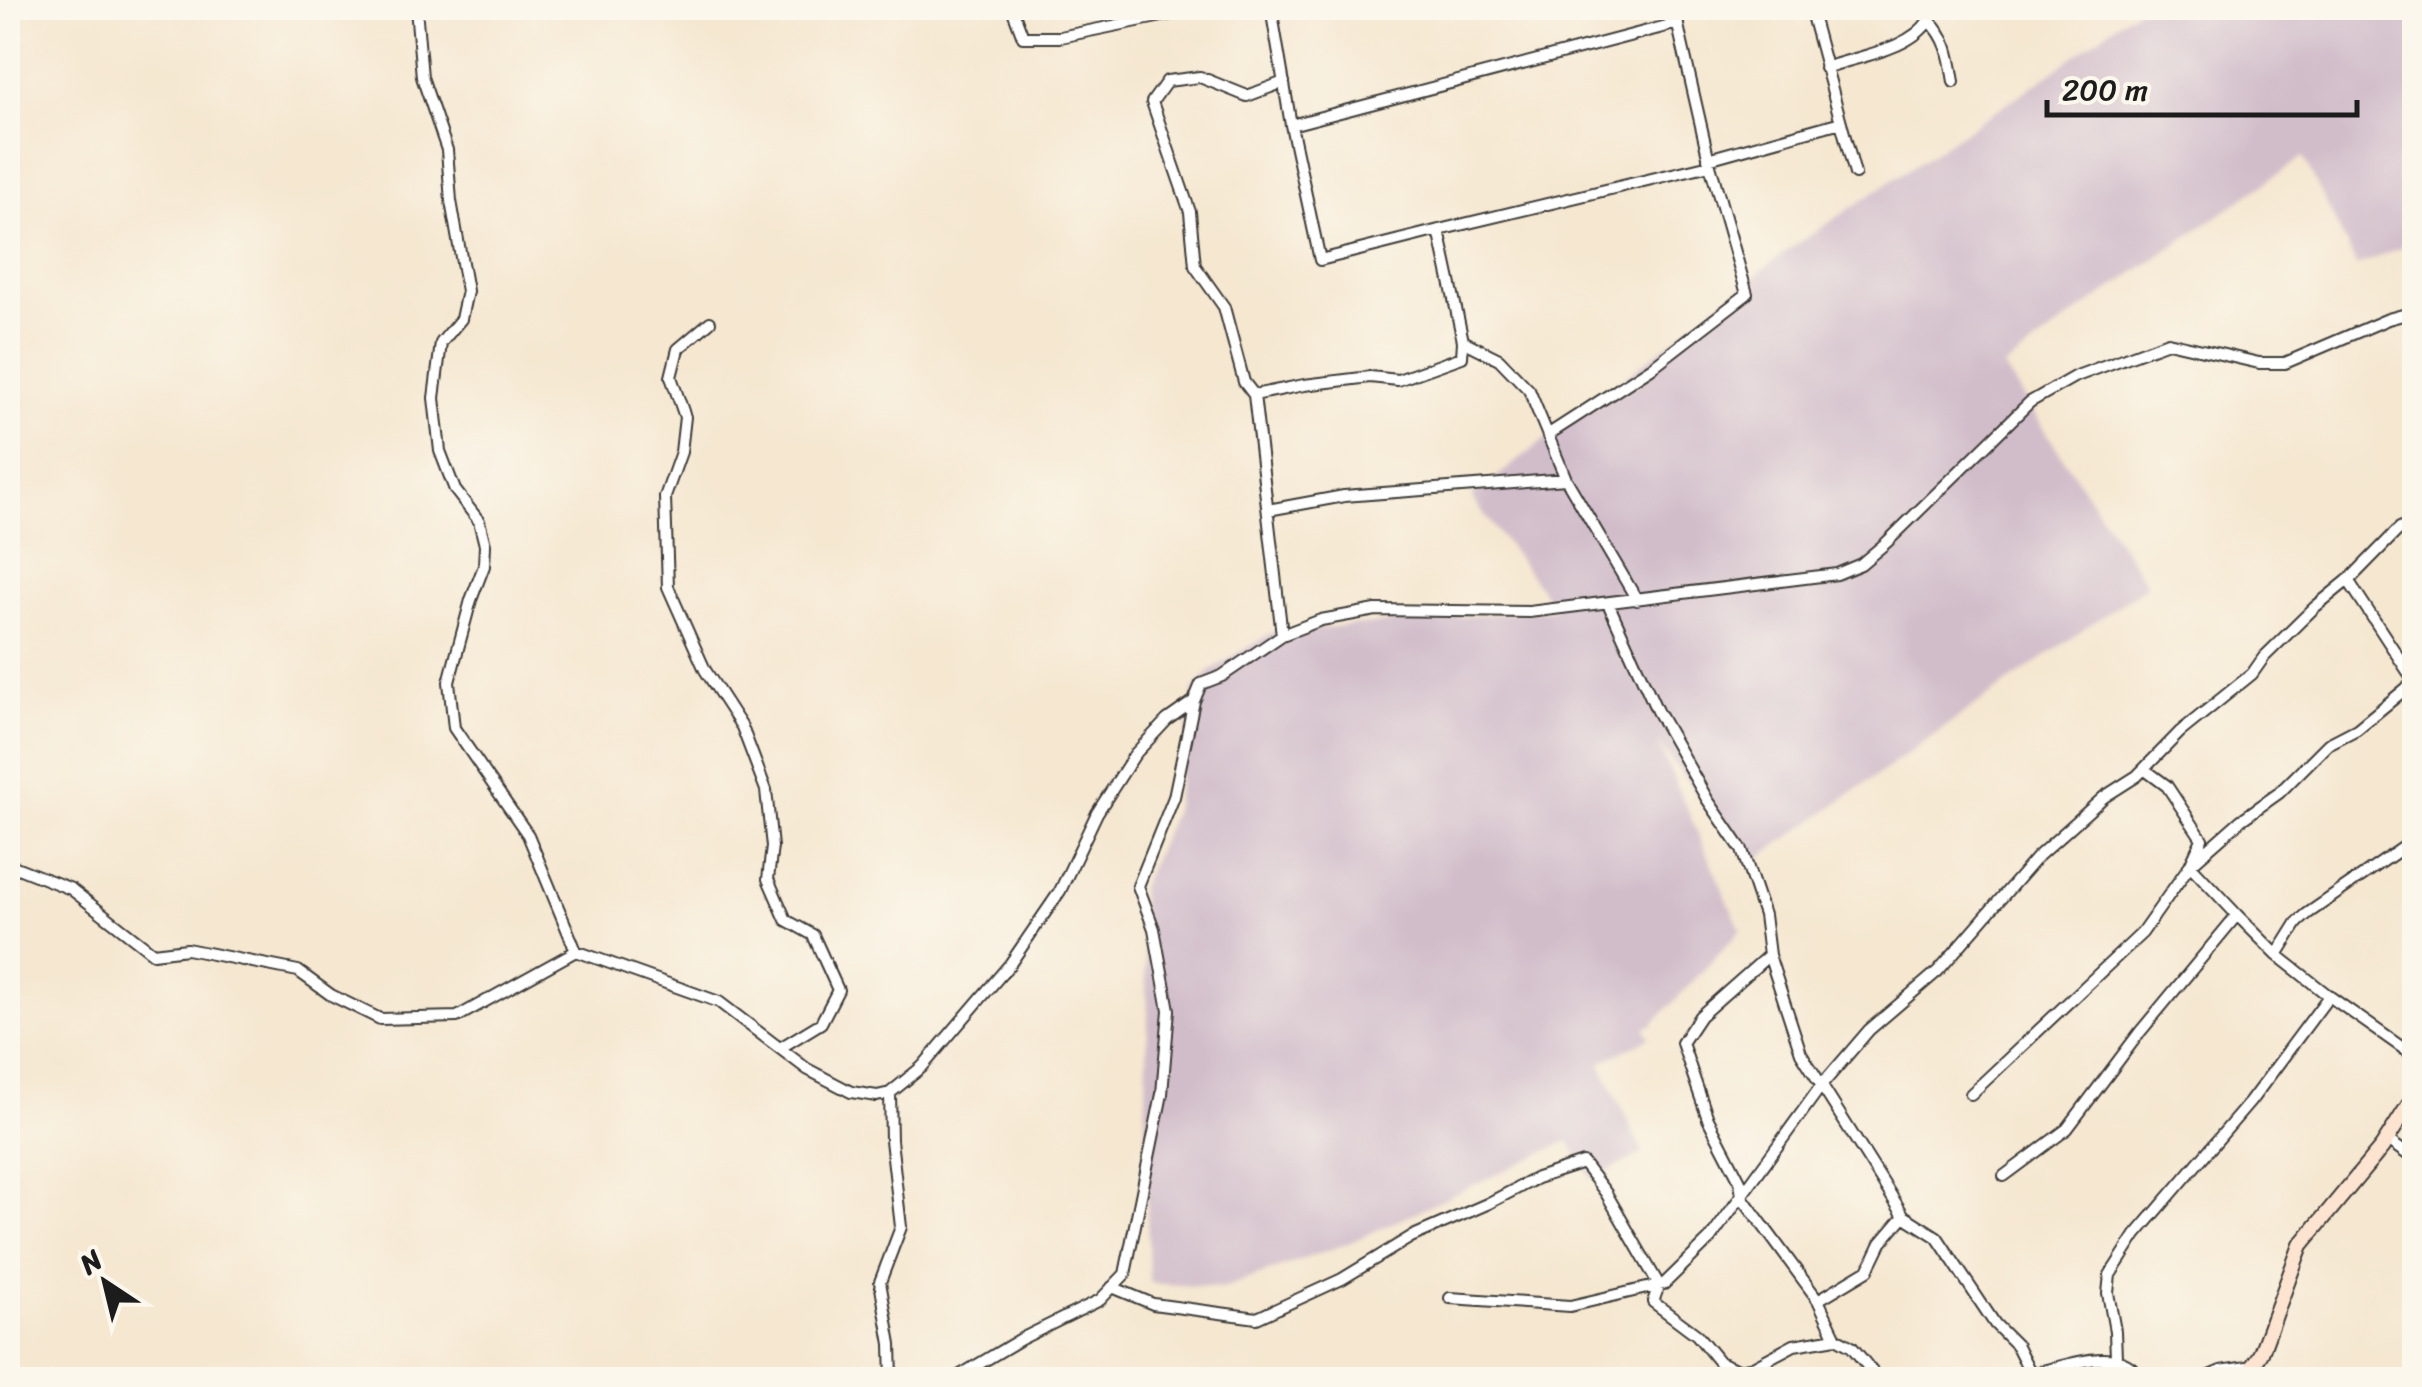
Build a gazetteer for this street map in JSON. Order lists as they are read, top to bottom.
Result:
{
  "scale_bar": "200 m",
  "north": "top left"
}
